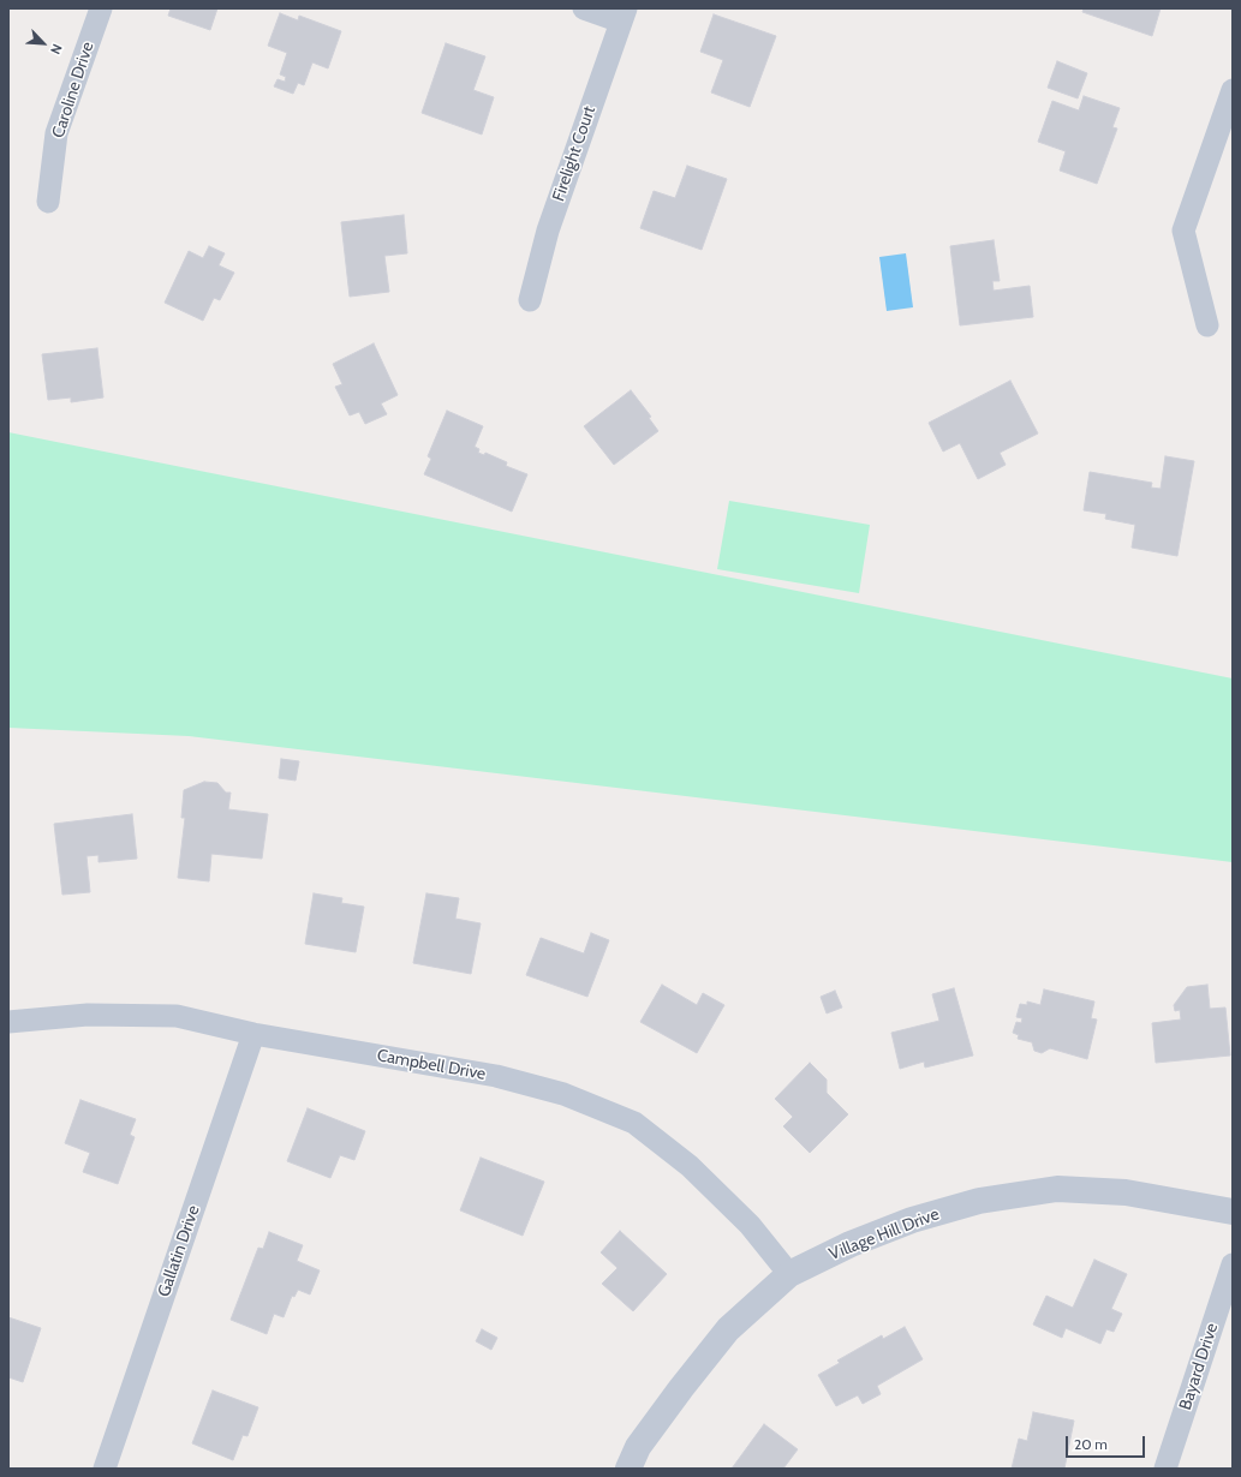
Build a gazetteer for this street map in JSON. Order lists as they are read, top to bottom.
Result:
{
  "streets": {
    "street": [
      "Caroline Drive",
      "Firelight Court",
      "Campbell Drive",
      "Village Hill Drive",
      "Gallatin Drive",
      "Bayard Drive"
    ]
  },
  "crossings": [
    ["Campbell Drive", "Village Hill Drive"],
    ["Campbell Drive", "Gallatin Drive"]
  ],
  "scale_bar": "20 m",
  "north": "bottom right"
}
